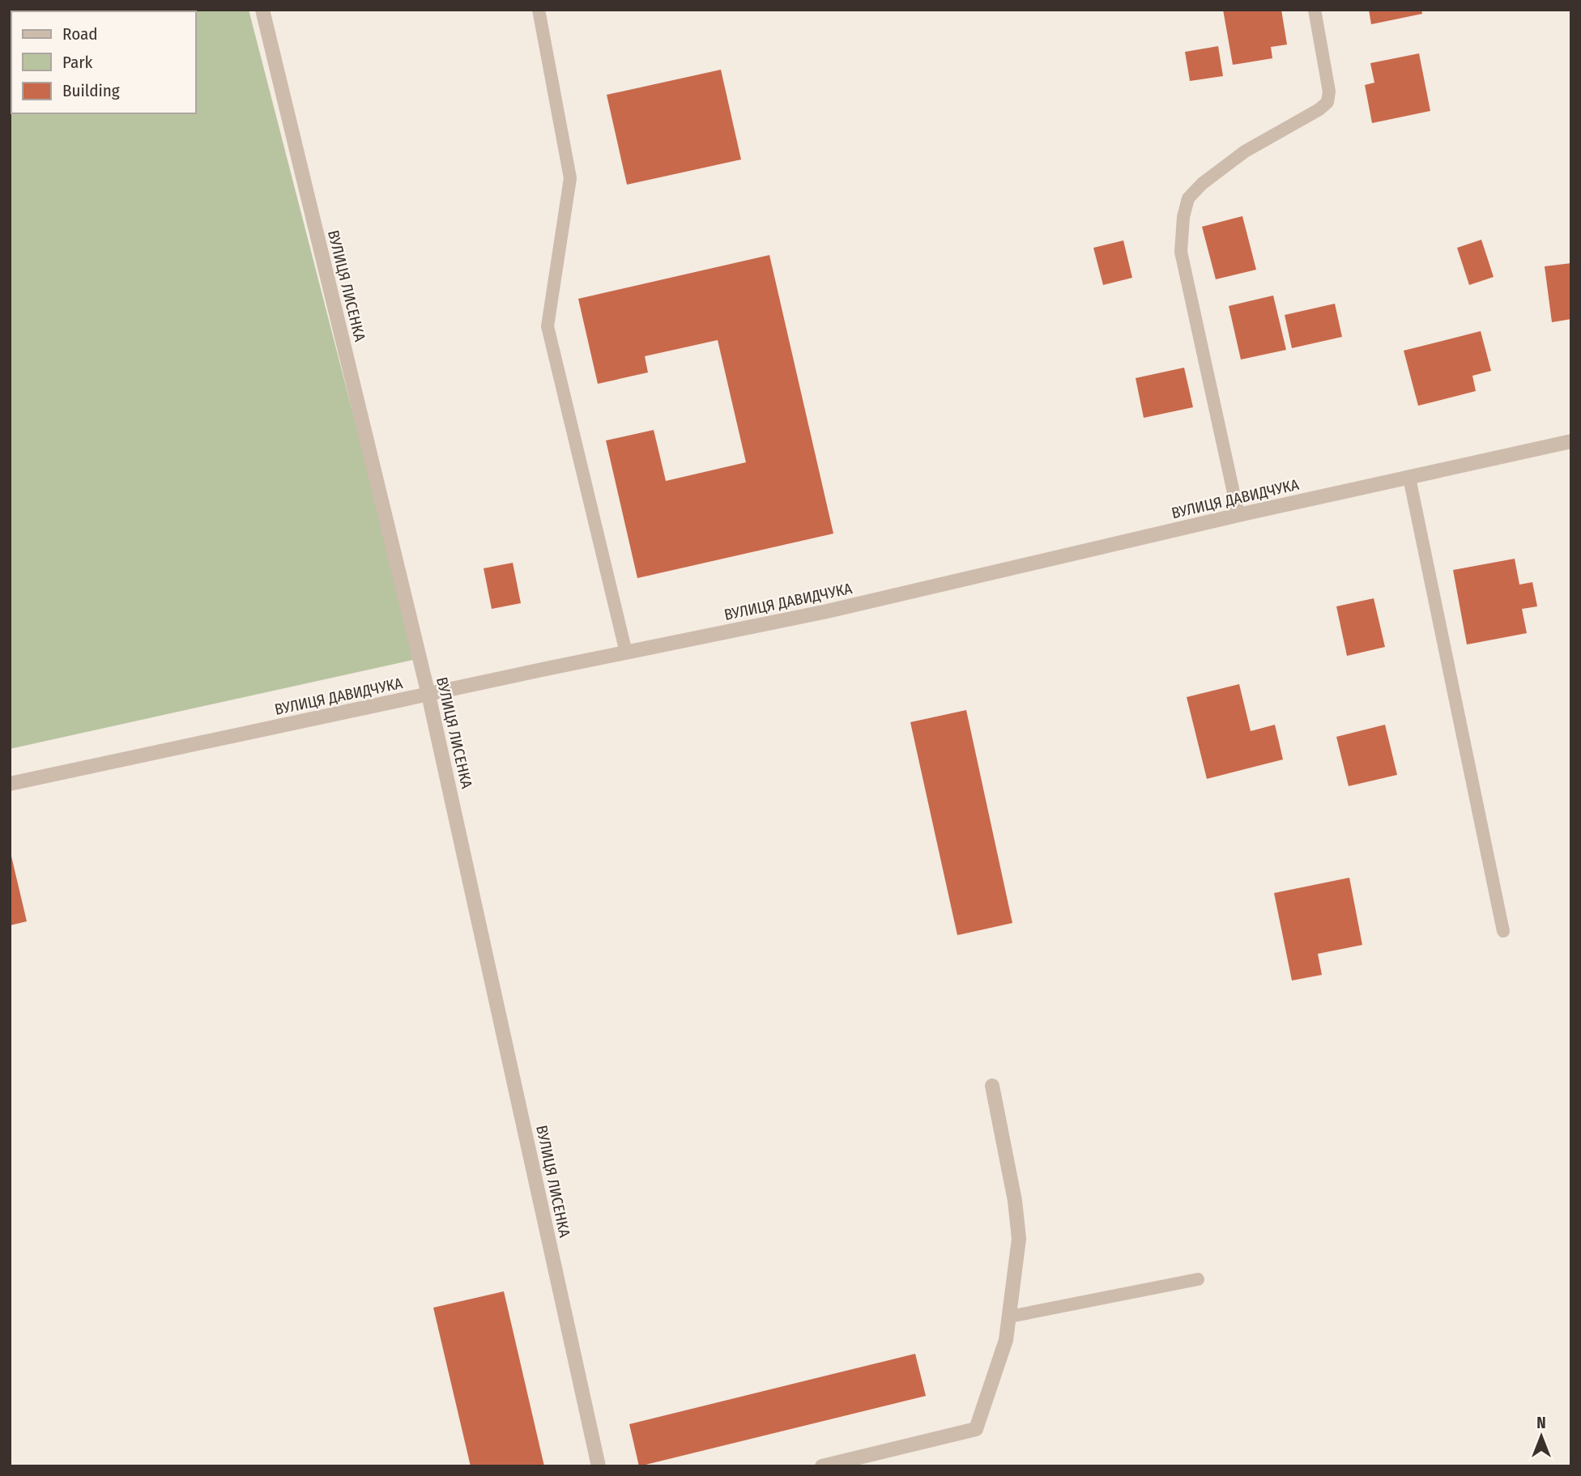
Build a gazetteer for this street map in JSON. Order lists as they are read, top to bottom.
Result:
{
  "streets": {
    "street": ["ВУЛИЦЯ ЛИСЕНКА", "ВУЛИЦЯ ДАВИДЧУКА"]
  },
  "crossings": [
    ["ВУЛИЦЯ ЛИСЕНКА", "ВУЛИЦЯ ДАВИДЧУКА"]
  ],
  "legend": ["Road", "Park", "Building"],
  "north": "top"
}
